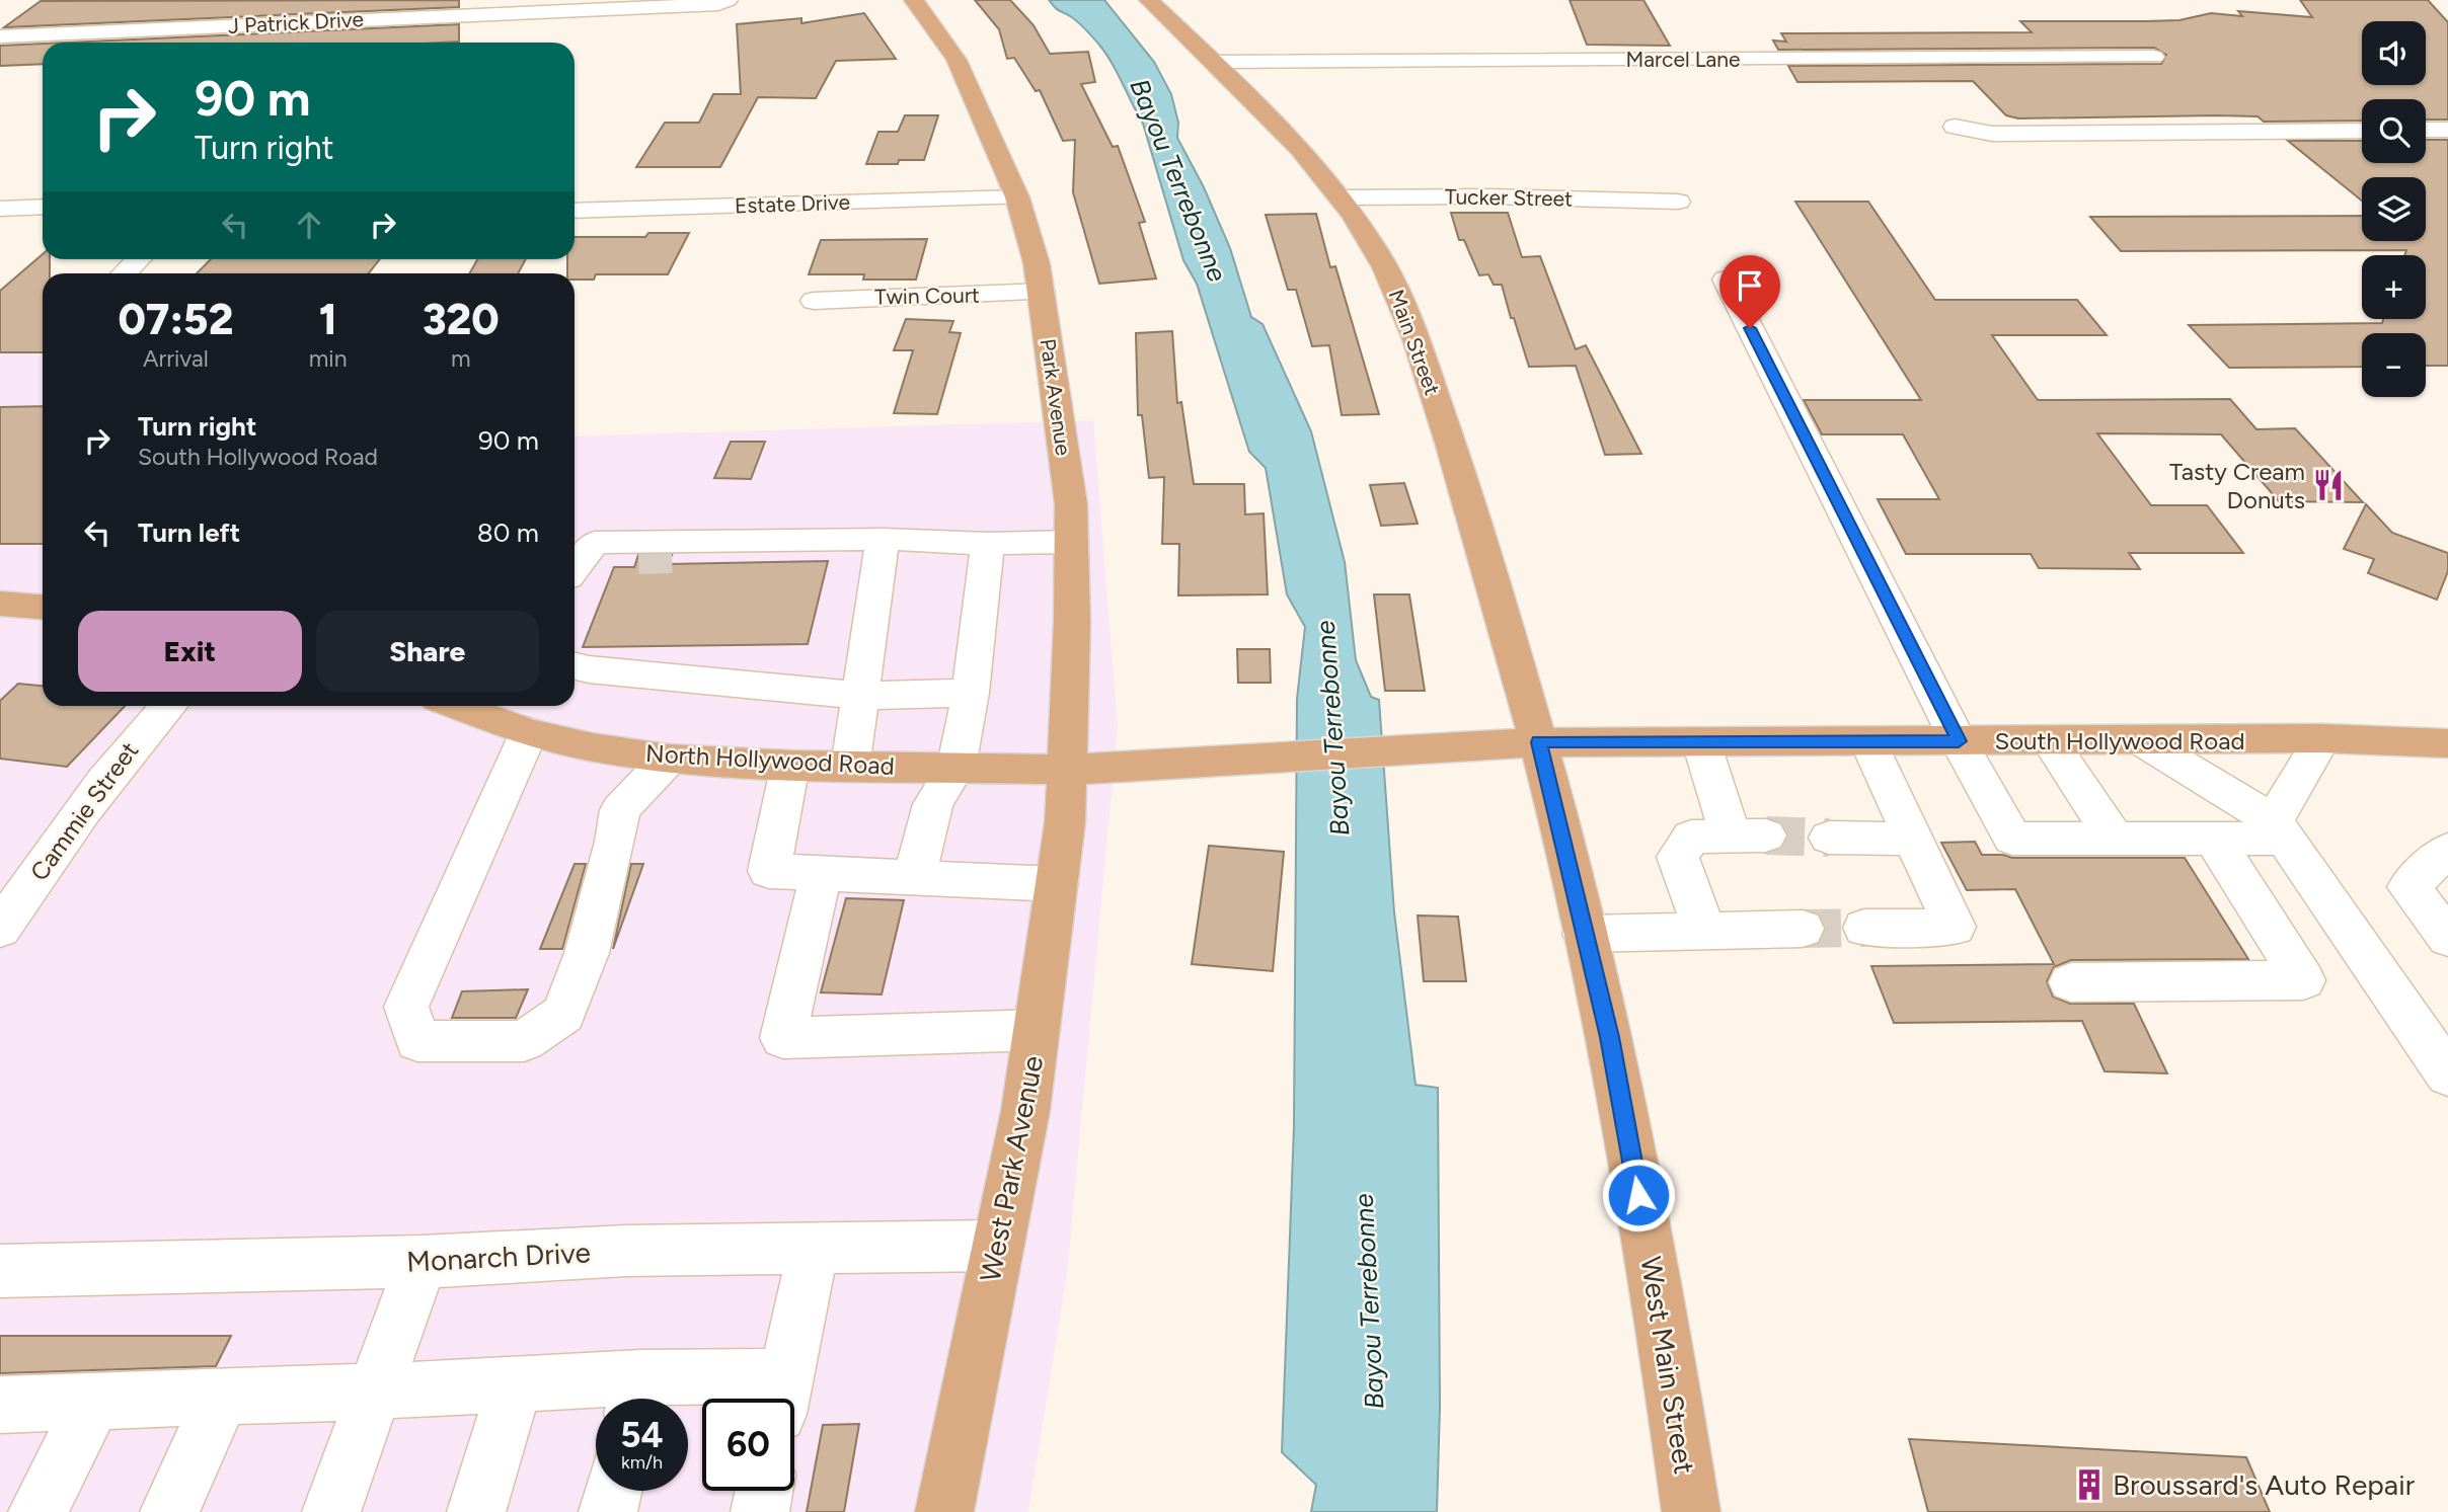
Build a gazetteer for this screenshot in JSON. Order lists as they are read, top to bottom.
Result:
{
  "streets": {
    "main road": [
      "Main Street",
      "Park Avenue",
      "South Hollywood Road",
      "North Hollywood Road",
      "West Park Avenue",
      "West Main Street"
    ],
    "street": [
      "J Patrick Drive",
      "Marcel Lane",
      "Tucker Street",
      "Estate Drive",
      "Twin Court",
      "Cammie Street",
      "Monarch Drive"
    ]
  },
  "crossings": [
    ["Marcel Lane", "Main Street"],
    ["Tucker Street", "Main Street"],
    ["Estate Drive", "Park Avenue"],
    ["Twin Court", "Park Avenue"],
    ["Main Street", "South Hollywood Road"],
    ["Main Street", "West Main Street"],
    ["Park Avenue", "South Hollywood Road"],
    ["Park Avenue", "North Hollywood Road"],
    ["Park Avenue", "West Park Avenue"],
    ["South Hollywood Road", "North Hollywood Road"],
    ["South Hollywood Road", "West Main Street"],
    ["West Park Avenue", "Monarch Drive"]
  ],
  "water": ["Bayou Terrebonne"],
  "places": {
    "restaurant": ["Tasty Cream Donuts"],
    "building": ["Broussard's Auto Repair"]
  },
  "page": {
    "map_buttons": ["+", "−"],
    "turn": ["90 m", "Turn right"],
    "eta": [
      "07:52",
      "Arrival",
      "1",
      "min",
      "320",
      "m"
    ],
    "list": [
      {
        "name": "Turn right",
        "note": "South Hollywood Road",
        "value": "90 m"
      },
      {
        "name": "Turn left",
        "value": "80 m"
      }
    ],
    "buttons": ["Exit", "Share"],
    "speed": "54 km/h",
    "limit": "60"
  }
}
